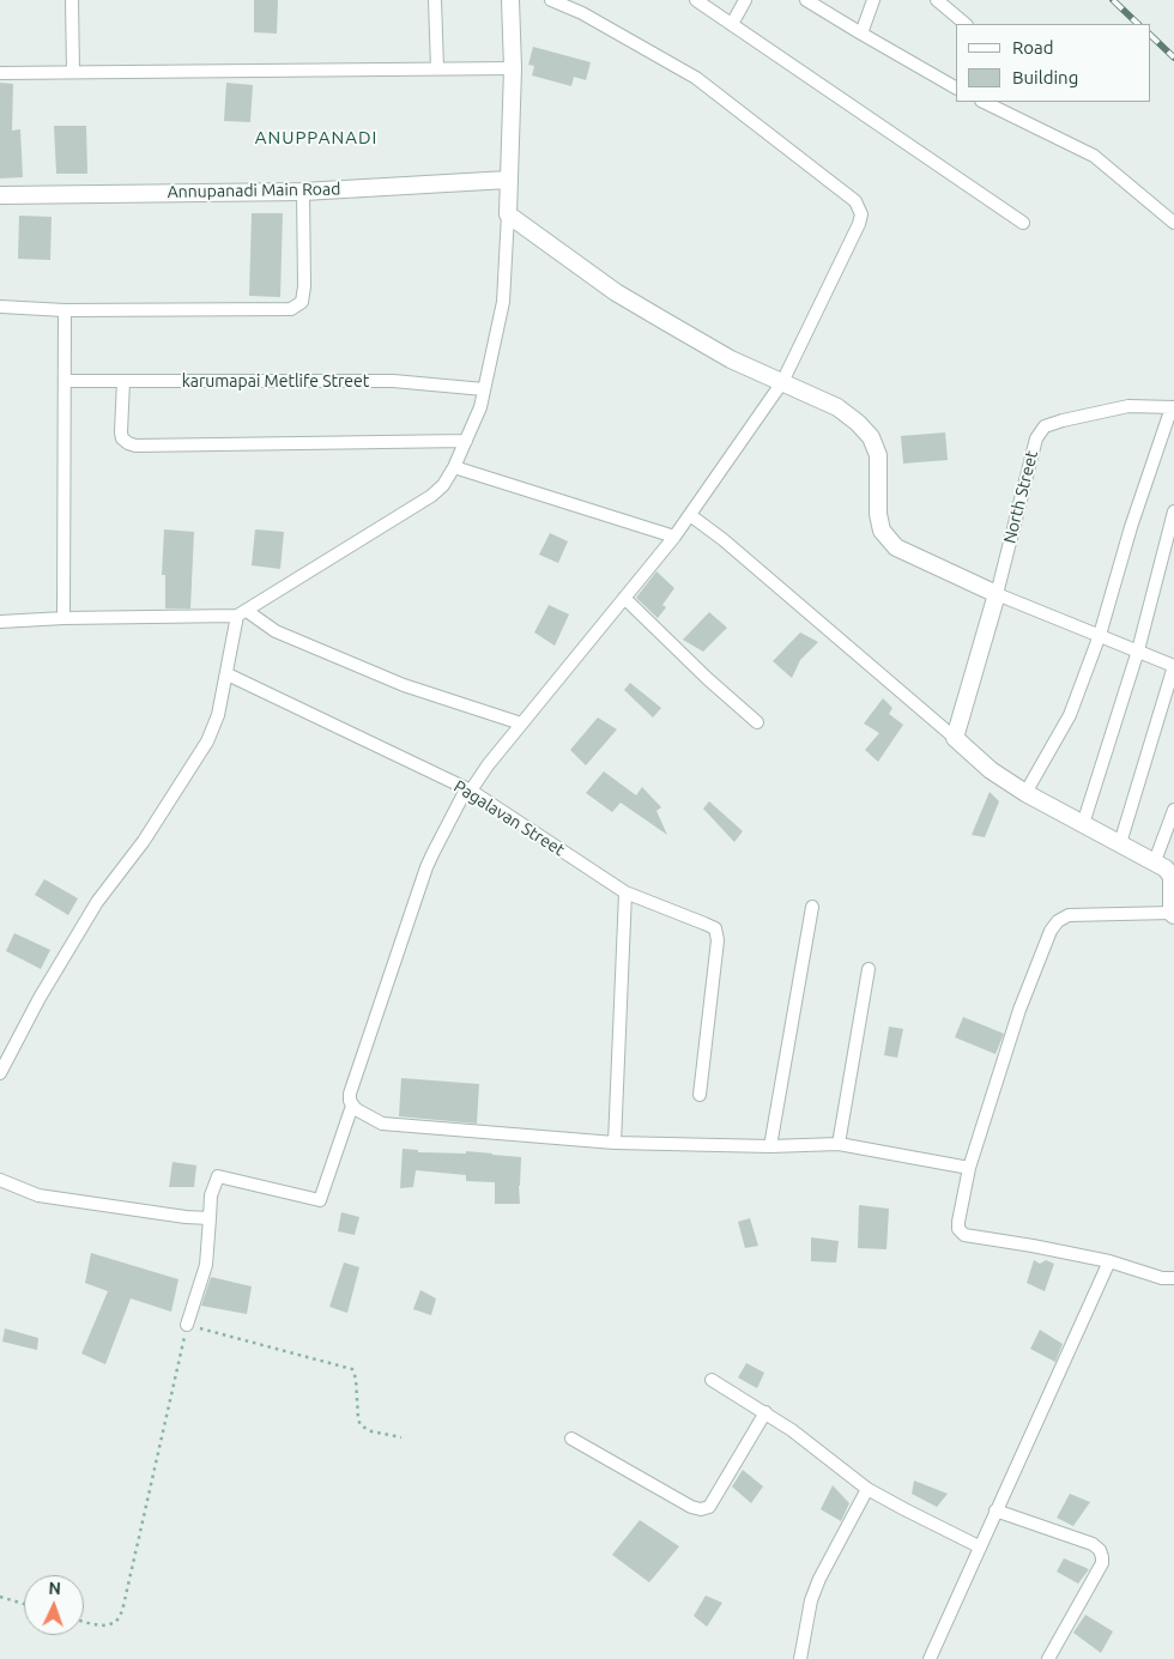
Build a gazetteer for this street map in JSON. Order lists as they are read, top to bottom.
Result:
{
  "streets": {
    "street": [
      "Annupanadi Main Road",
      "karumapai Metlife Street",
      "North Street",
      "Pagalavan Street"
    ]
  },
  "districts": ["ANUPPANADI"],
  "legend": ["Road", "Building"],
  "north": "top"
}
